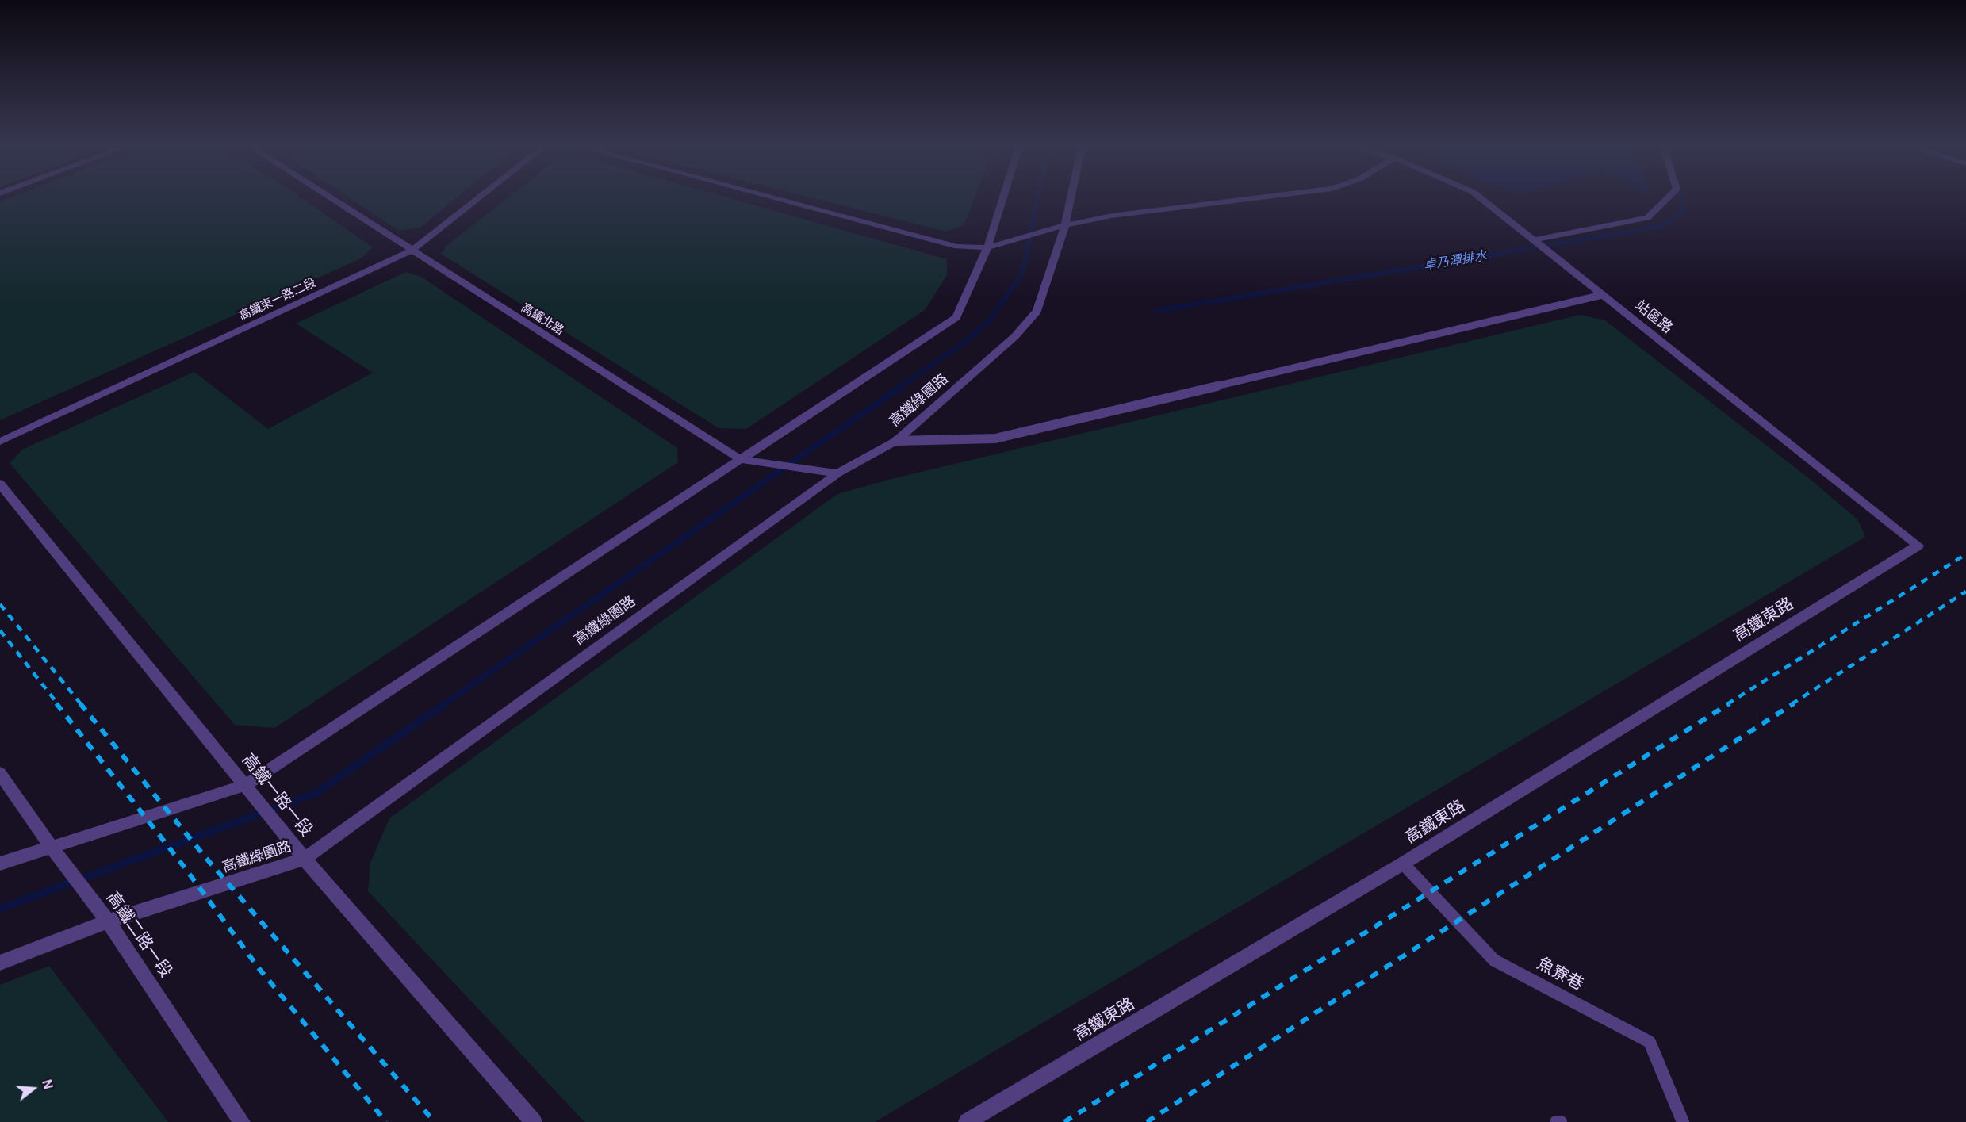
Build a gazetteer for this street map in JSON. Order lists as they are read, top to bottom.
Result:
{
  "streets": {
    "street": [
      "高鐵東一路二段",
      "站區路",
      "高鐵北路",
      "高鐵綠園路",
      "高鐵東路",
      "高鐵一路一段",
      "高鐵二路一段"
    ],
    "lane": ["魚寮巷"]
  },
  "crossings": [
    ["高鐵東一路二段", "高鐵北路"],
    ["站區路", "高鐵東路"],
    ["高鐵北路", "高鐵綠園路"],
    ["高鐵綠園路", "高鐵一路一段"],
    ["高鐵綠園路", "高鐵二路一段"],
    ["高鐵東路", "魚寮巷"]
  ],
  "water": ["卓乃潭排水"],
  "north": "right"
}
